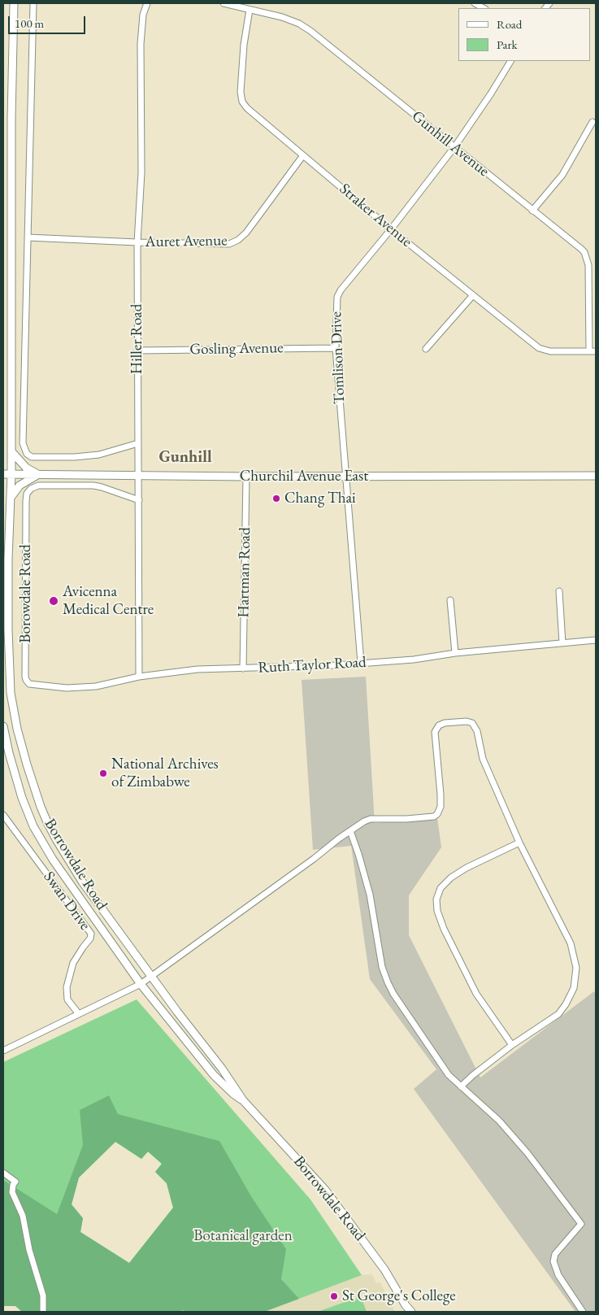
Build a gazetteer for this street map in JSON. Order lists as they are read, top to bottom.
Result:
{
  "streets": {
    "main road": ["Churchil Avenue East", "Borrowdale Road"],
    "street": [
      "Gunhill Avenue",
      "Straker Avenue",
      "Auret Avenue",
      "Hiller Road",
      "Gosling Avenue",
      "Tomlison Drive",
      "Hartman Road",
      "Borowdale Road",
      "Ruth Taylor Road",
      "Swan Drive"
    ]
  },
  "crossings": [
    ["Gunhill Avenue", "Straker Avenue"],
    ["Gunhill Avenue", "Tomlison Drive"],
    ["Straker Avenue", "Auret Avenue"],
    ["Straker Avenue", "Tomlison Drive"],
    ["Auret Avenue", "Hiller Road"],
    ["Hiller Road", "Gosling Avenue"],
    ["Hiller Road", "Churchil Avenue East"],
    ["Hiller Road", "Borowdale Road"],
    ["Hiller Road", "Ruth Taylor Road"],
    ["Gosling Avenue", "Tomlison Drive"],
    ["Tomlison Drive", "Churchil Avenue East"],
    ["Tomlison Drive", "Ruth Taylor Road"],
    ["Churchil Avenue East", "Hartman Road"],
    ["Churchil Avenue East", "Borrowdale Road"],
    ["Hartman Road", "Ruth Taylor Road"],
    ["Borowdale Road", "Ruth Taylor Road"]
  ],
  "districts": ["Gunhill"],
  "parks": ["Botanical garden"],
  "places": [
    "Chang Thai",
    "Avicenna Medical Centre",
    "National Archives of Zimbabwe",
    "St George's College"
  ],
  "legend": ["Road", "Park"],
  "scale_bar": "100 m"
}
